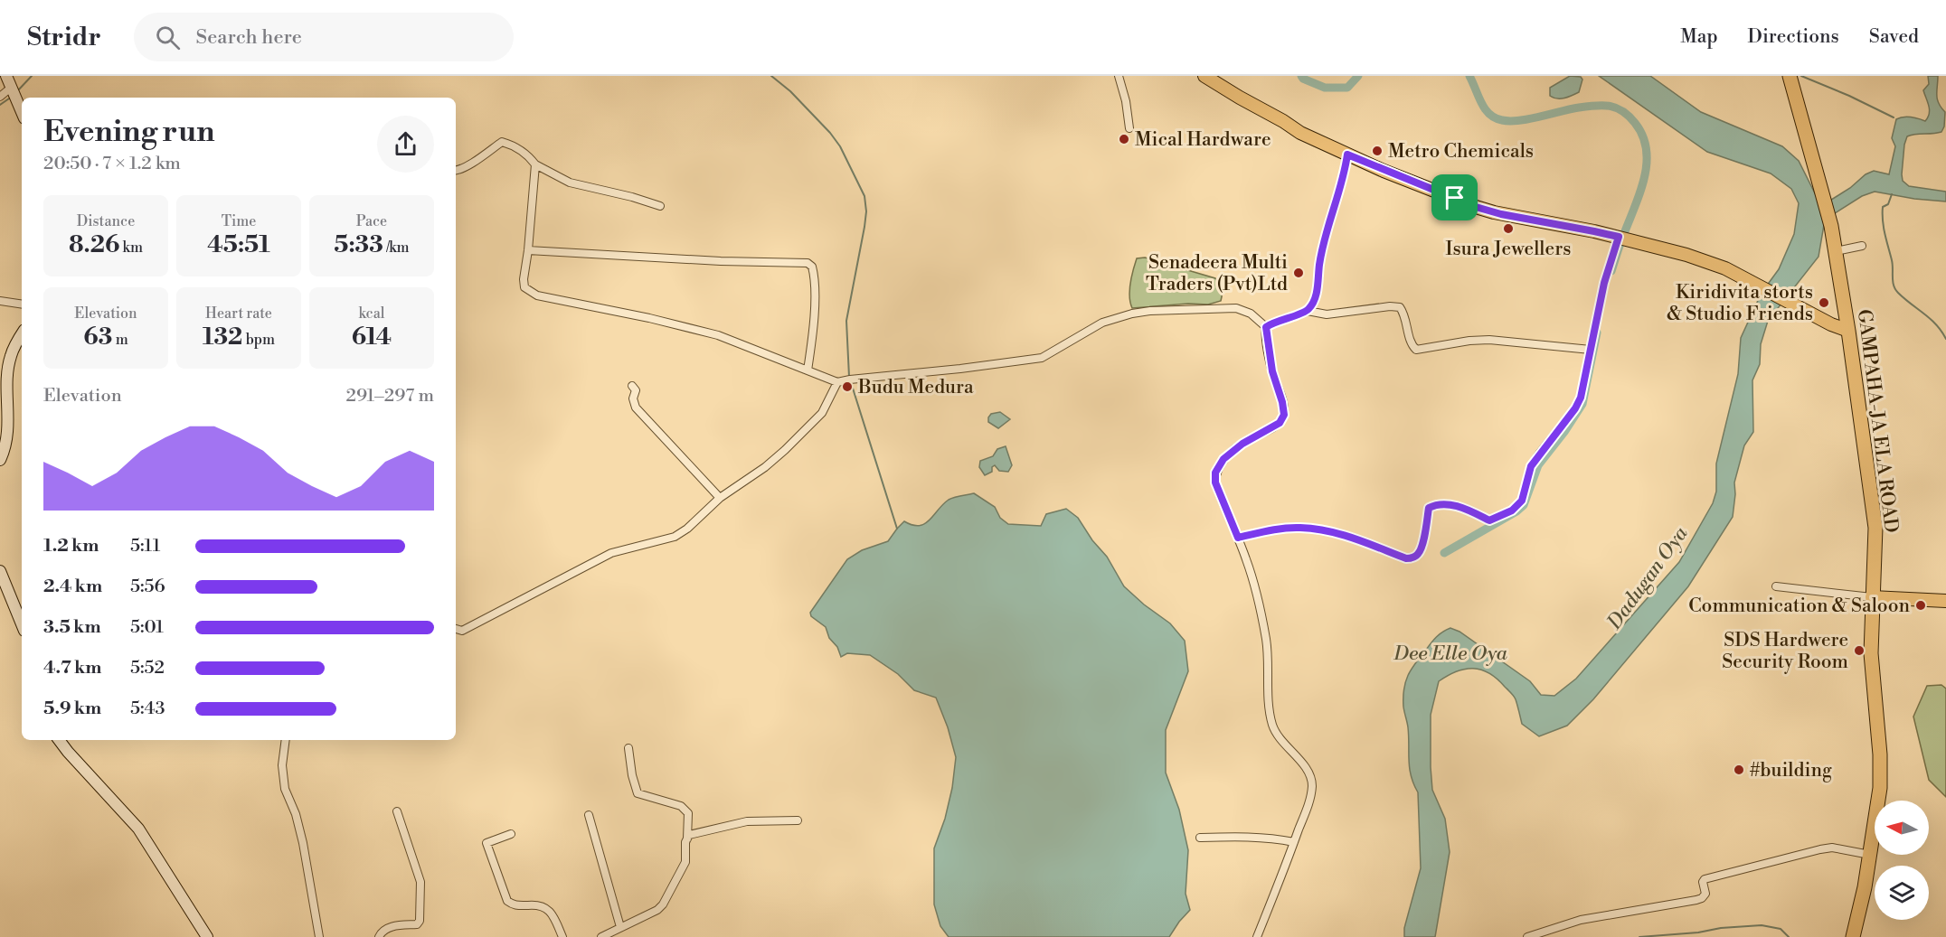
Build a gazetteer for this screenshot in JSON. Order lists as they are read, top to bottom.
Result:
{
  "streets": {
    "highway": ["GAMPAHA-JA ELA ROAD"]
  },
  "water": ["Dadugan Oya", "Dee Elle Oya"],
  "places": [
    "Mical Hardware",
    "Metro Chemicals",
    "Isura Jewellers",
    "Senadeera Multi Traders (Pvt)Ltd",
    "Kiridivita storts & Studio Friends",
    "Budu Medura",
    "Communication & Saloon",
    "SDS Hardwere Security Room",
    "#building"
  ],
  "north": "left",
  "page": {
    "header": "Stridr",
    "search": "Search here",
    "nav": ["Map", "Directions", "Saved"],
    "heading": ["Evening run", "20:50 · 7 × 1.2 km"],
    "stats": [
      ["Distance", "8.26 km"],
      ["Time", "45:51"],
      ["Pace", "5:33 /km"],
      ["Elevation", "63 m"],
      ["Heart rate", "132 bpm"],
      ["kcal", "614"]
    ],
    "chart": ["Elevation", "291–297 m"],
    "list": [
      {
        "name": "1.2 km",
        "note": "5:11"
      },
      {
        "name": "2.4 km",
        "note": "5:56"
      },
      {
        "name": "3.5 km",
        "note": "5:01"
      },
      {
        "name": "4.7 km",
        "note": "5:52"
      },
      {
        "name": "5.9 km",
        "note": "5:43"
      }
    ]
  }
}
